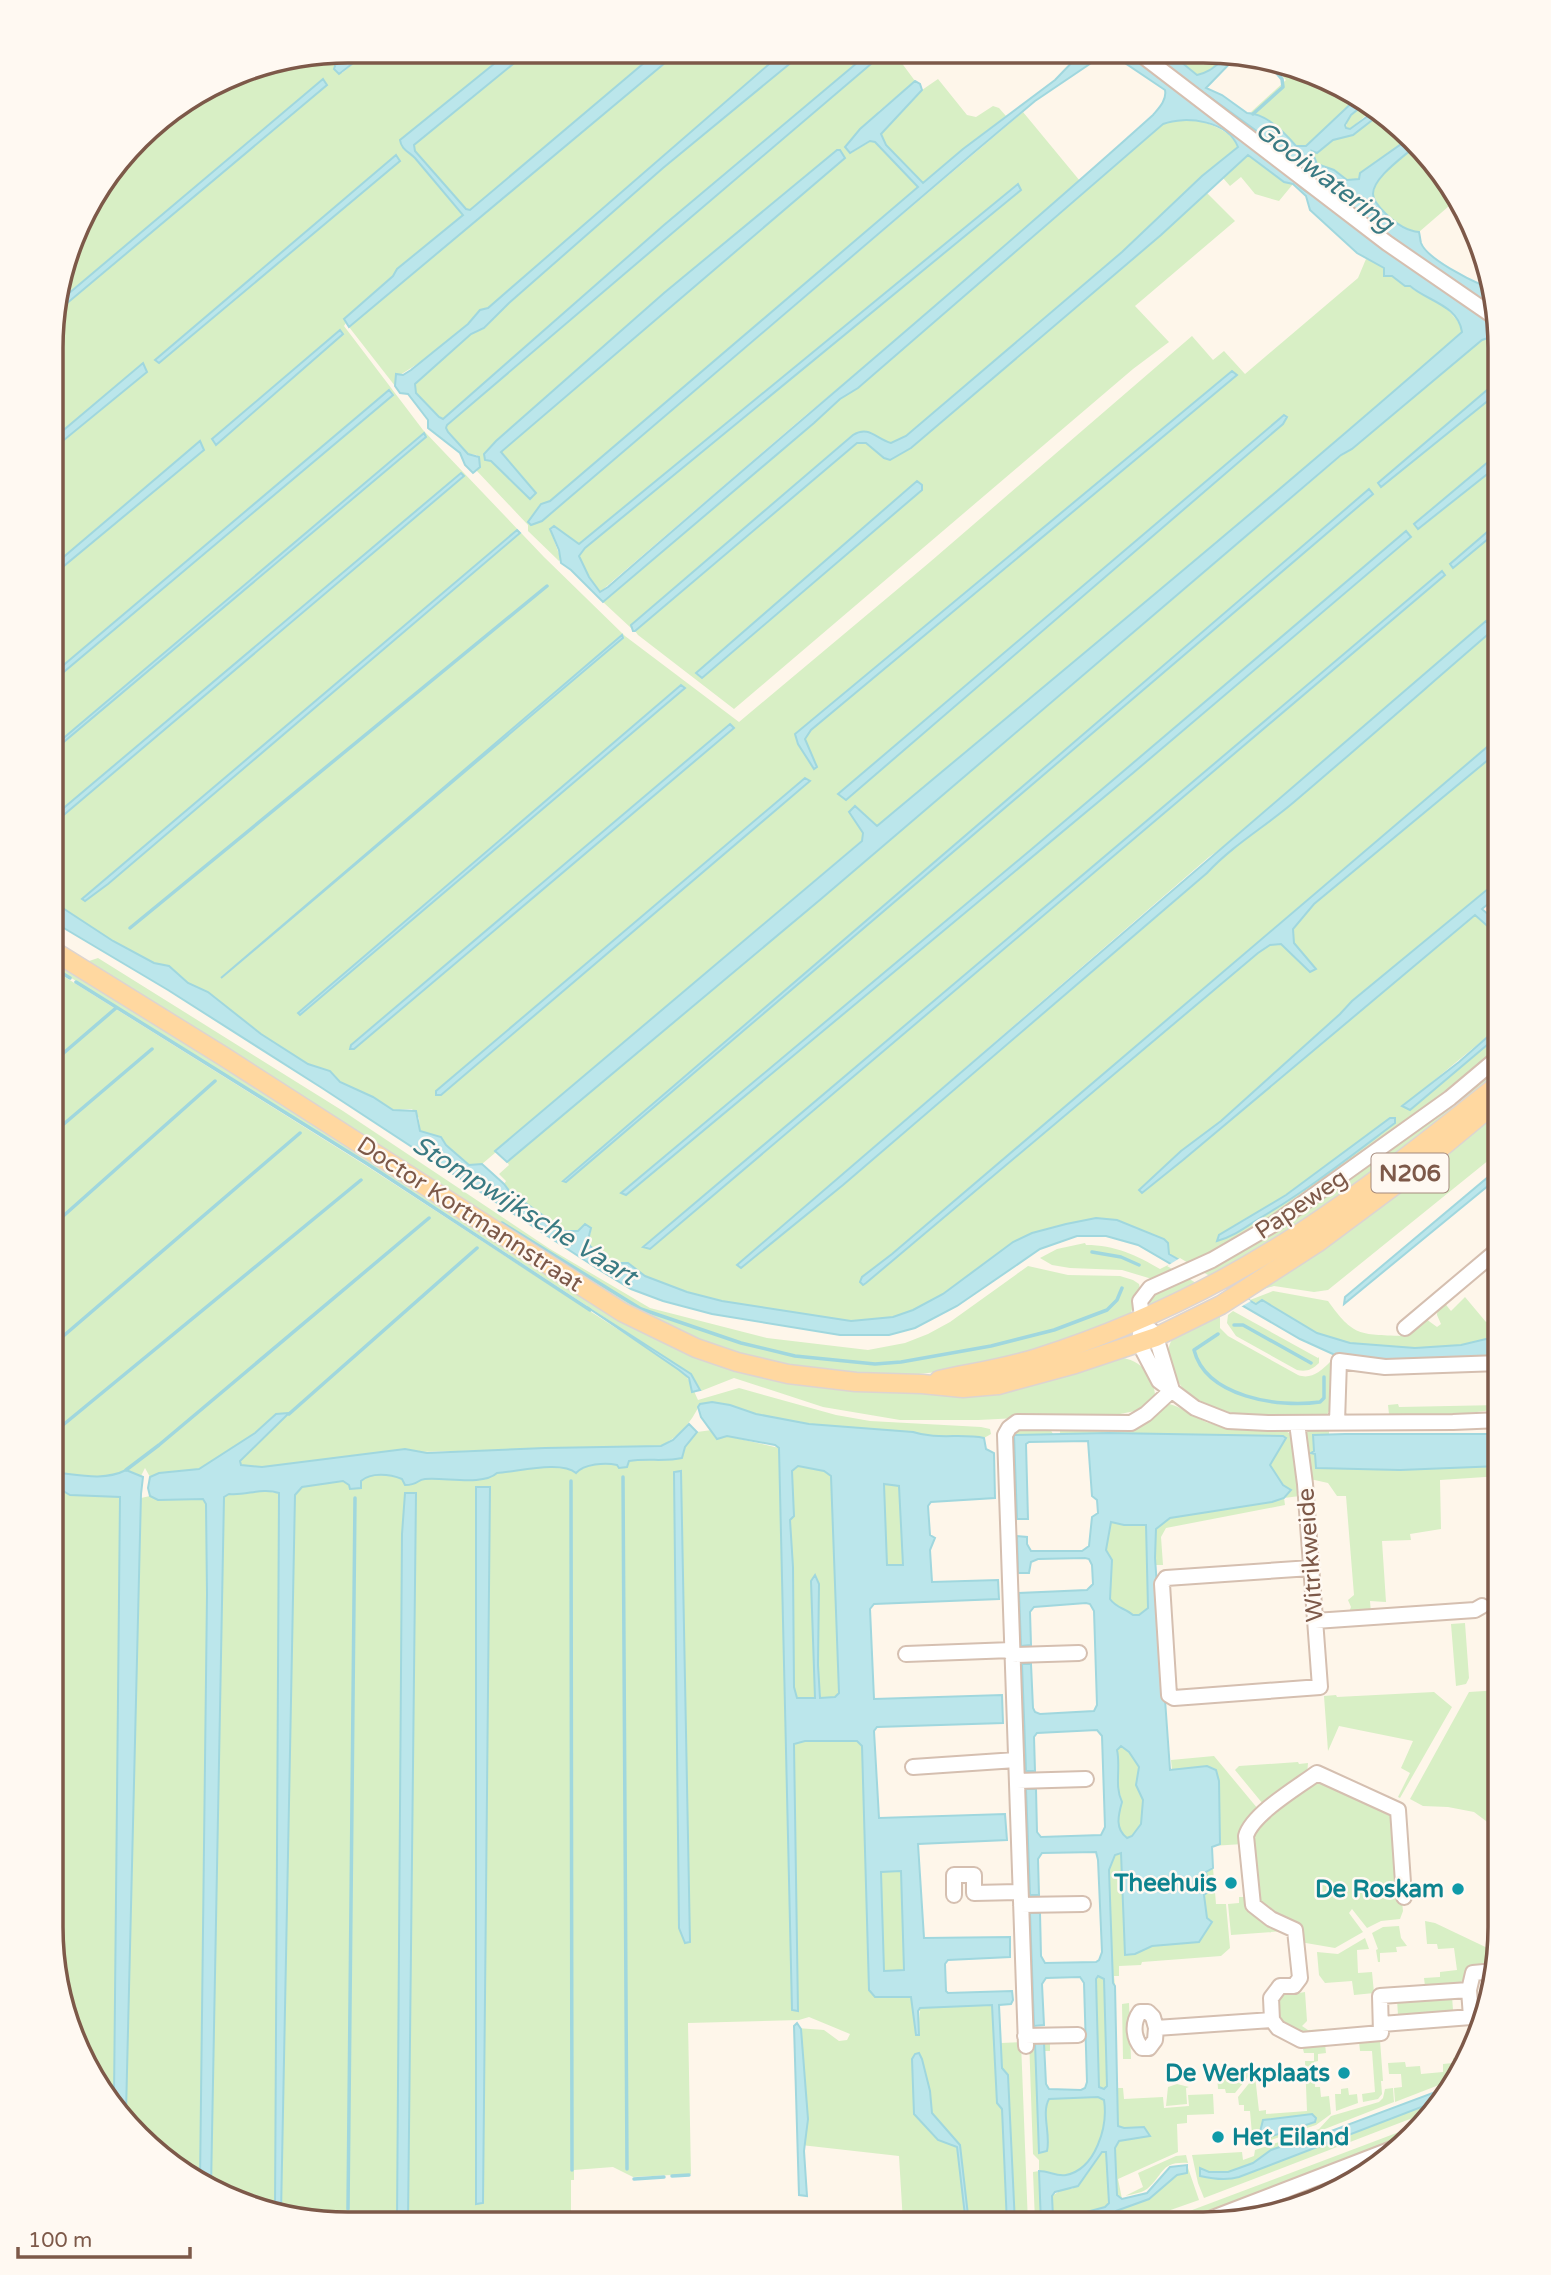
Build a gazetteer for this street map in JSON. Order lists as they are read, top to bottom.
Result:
{
  "streets": {
    "main road": ["N206", "Doctor Kortmannstraat"],
    "street": ["Papeweg", "Witrikweide"]
  },
  "crossings": [
    ["N206", "Papeweg"],
    ["N206", "Doctor Kortmannstraat"],
    ["Papeweg", "Doctor Kortmannstraat"]
  ],
  "water": ["Gooiwatering", "Stompwijksche Vaart"],
  "places": [
    "Theehuis",
    "De Roskam",
    "De Werkplaats",
    "Het Eiland"
  ],
  "scale_bar": "100 m"
}
